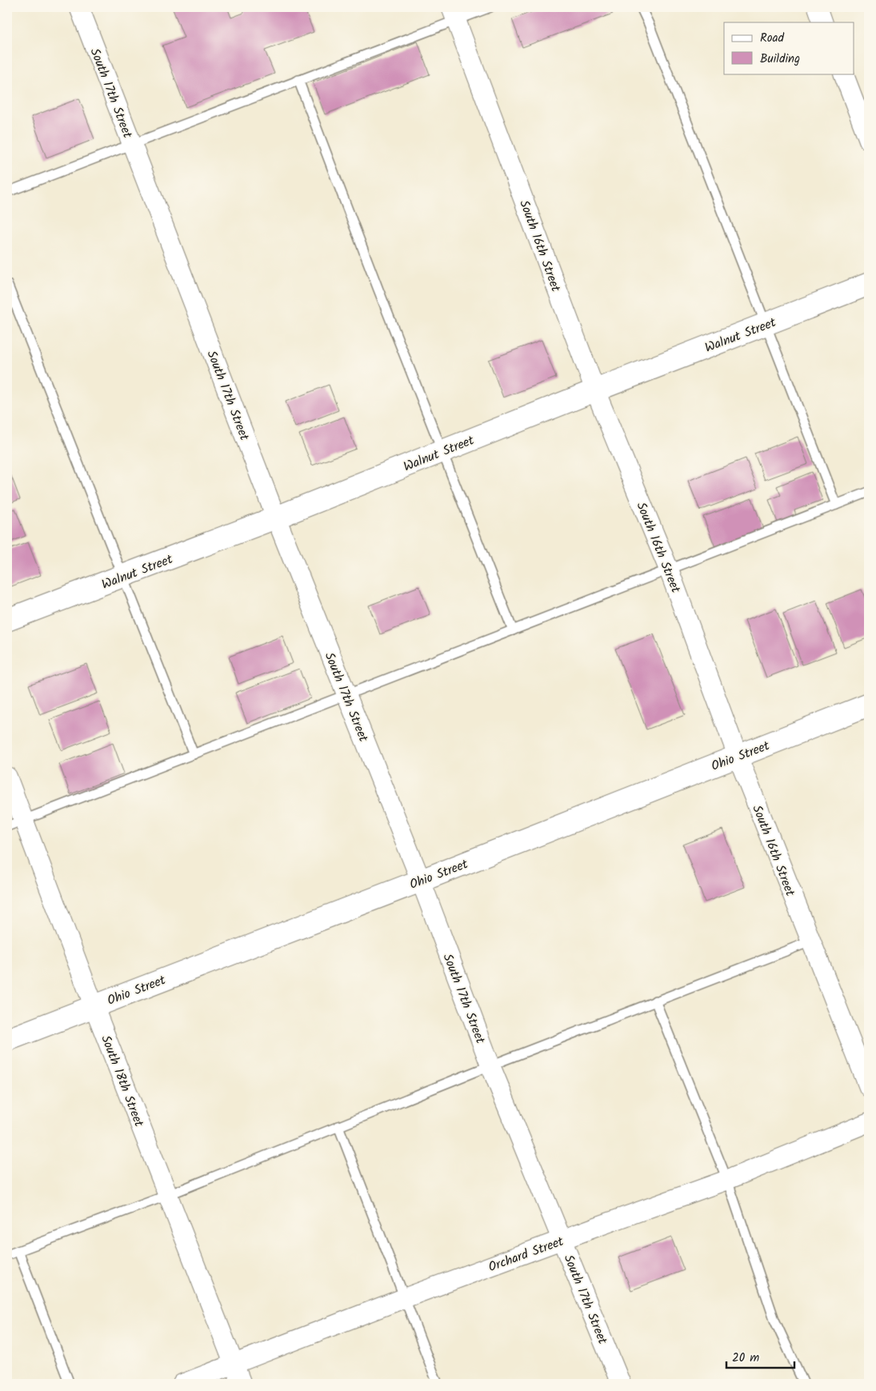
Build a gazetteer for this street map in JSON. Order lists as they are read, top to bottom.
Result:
{
  "streets": {
    "street": [
      "South 17th Street",
      "South 16th Street",
      "Walnut Street",
      "Ohio Street",
      "South 18th Street",
      "Orchard Street"
    ]
  },
  "crossings": [
    ["South 17th Street", "Walnut Street"],
    ["South 17th Street", "Ohio Street"],
    ["South 17th Street", "Orchard Street"],
    ["South 16th Street", "Walnut Street"],
    ["South 16th Street", "Ohio Street"],
    ["Ohio Street", "South 18th Street"],
    ["South 18th Street", "Orchard Street"]
  ],
  "legend": ["Road", "Building"],
  "scale_bar": "20 m"
}
